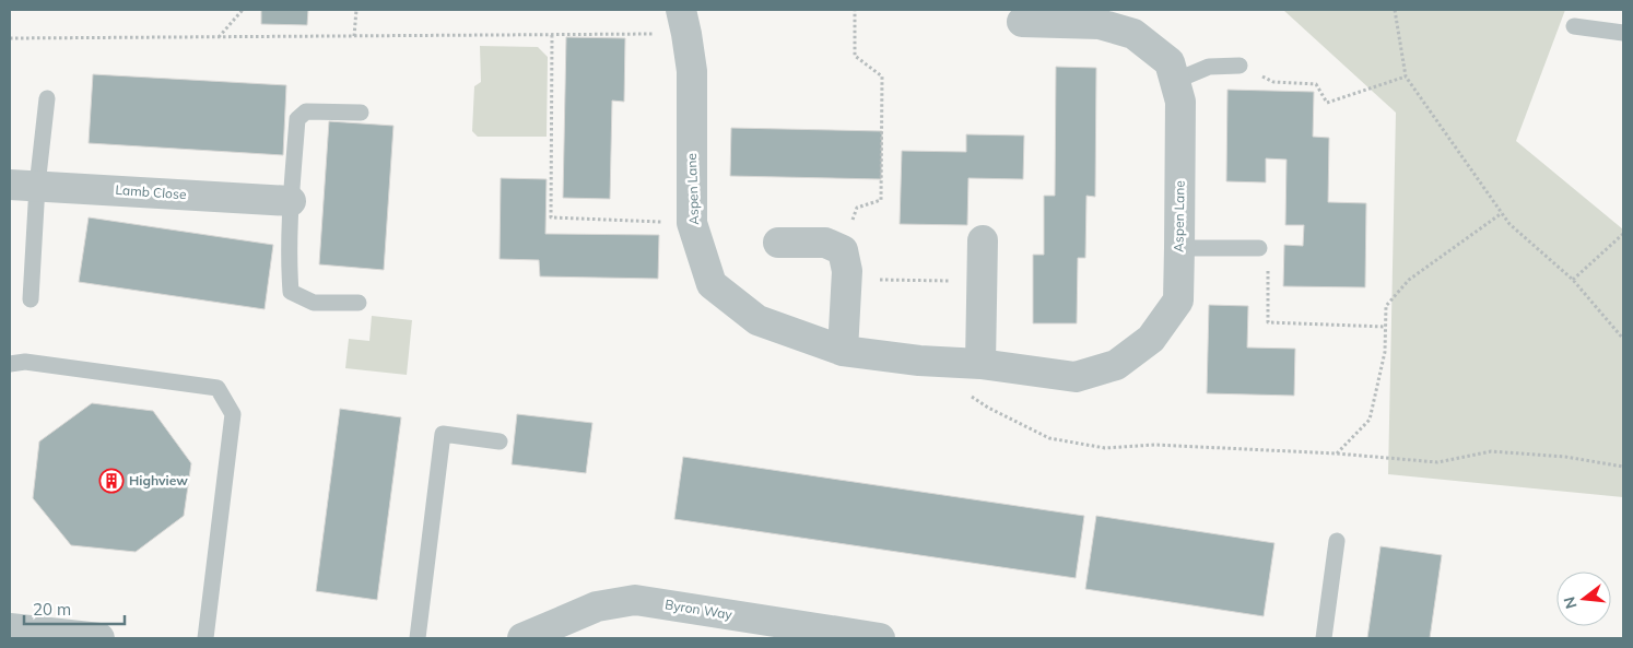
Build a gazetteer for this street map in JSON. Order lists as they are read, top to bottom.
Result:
{
  "streets": {
    "street": ["Aspen Lane", "Lamb Close", "Byron Way"]
  },
  "places": {
    "building": ["Highview"]
  },
  "scale_bar": "20 m",
  "north": "left"
}
